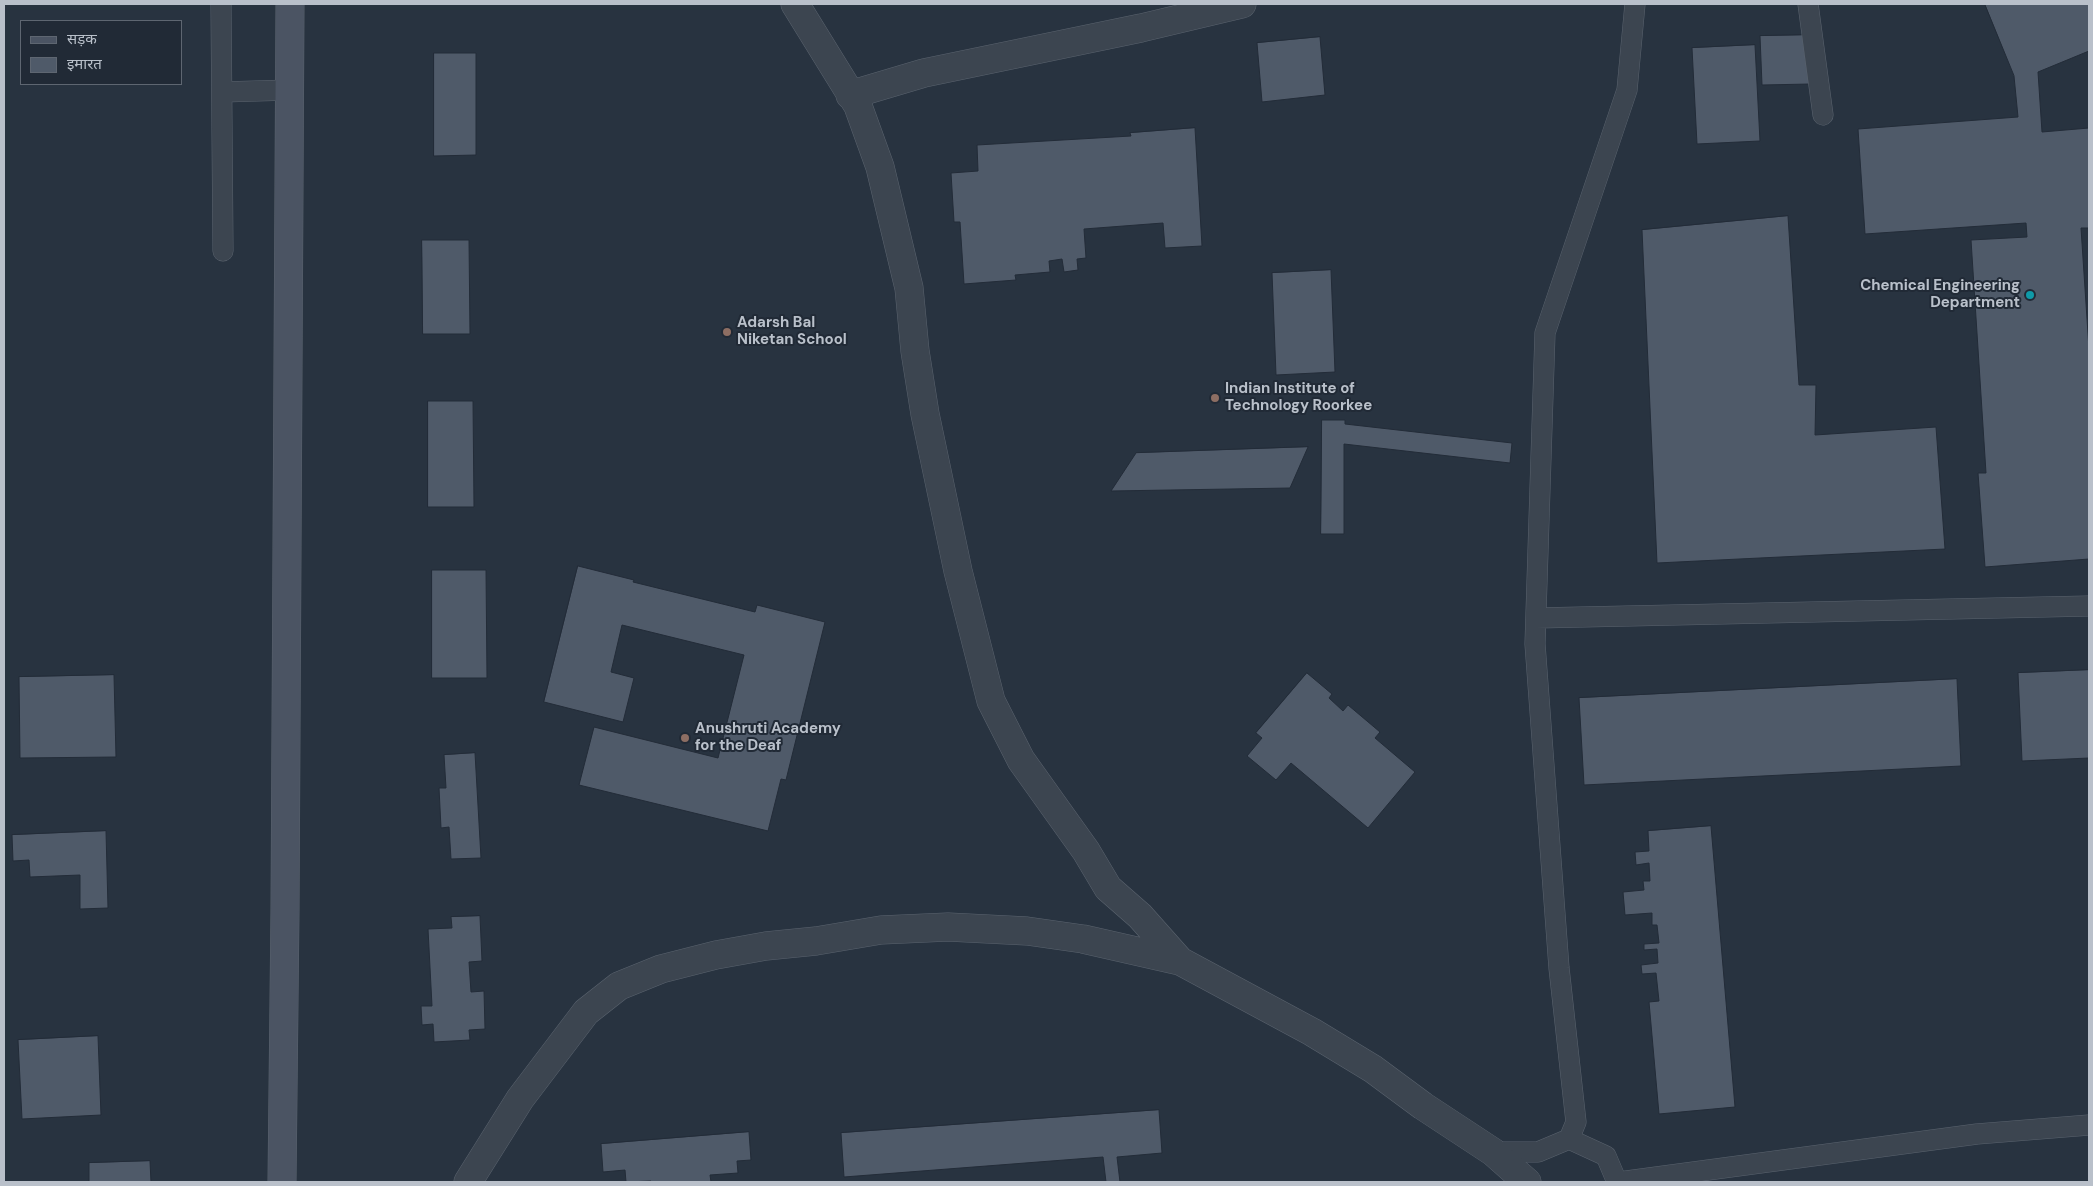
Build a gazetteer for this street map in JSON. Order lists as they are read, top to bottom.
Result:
{
  "places": [
    "Chemical Engineering Department",
    "Adarsh Bal Niketan School",
    "Indian Institute of Technology Roorkee",
    "Anushruti Academy for the Deaf"
  ],
  "legend": ["सड़क", "इमारत"]
}
